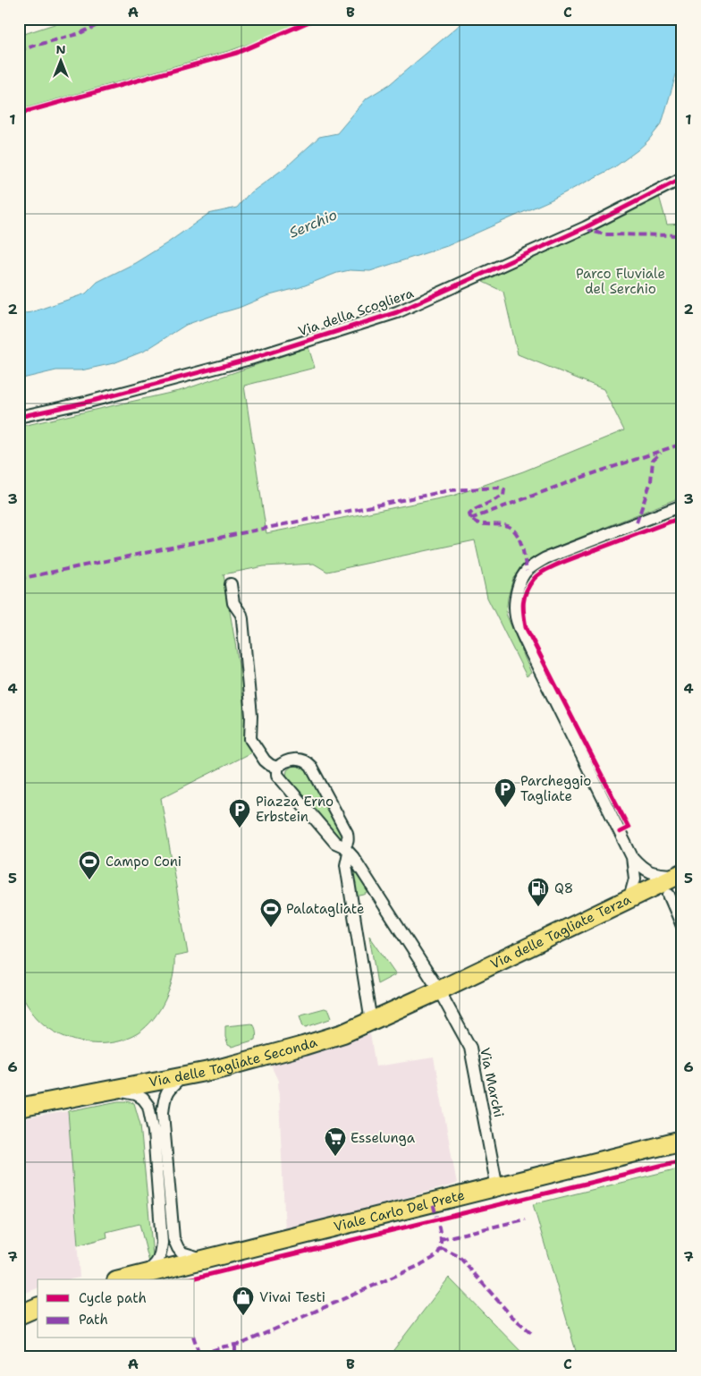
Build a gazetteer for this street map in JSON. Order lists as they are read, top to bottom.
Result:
{
  "streets": {
    "main road": ["Via delle Tagliate Terza", "Via delle Tagliate Seconda", "Viale Carlo Del Prete"],
    "street": ["Via della Scogliera", "Via Marchi"]
  },
  "crossings": [
    ["Via delle Tagliate Terza", "Via delle Tagliate Seconda"],
    ["Via delle Tagliate Terza", "Via Marchi"],
    ["Via delle Tagliate Seconda", "Via Marchi"],
    ["Via Marchi", "Viale Carlo Del Prete"]
  ],
  "water": ["Serchio"],
  "parks": ["Parco Fluviale del Serchio"],
  "places": {
    "parking": ["Parcheggio Tagliate", "Piazza Erno Erbstein"],
    "sports": ["Campo Coni", "Palatagliate"],
    "fuel station": ["Q8"],
    "supermarket": ["Esselunga"],
    "shop": ["Vivai Testi"]
  },
  "legend": ["Cycle path", "Path"],
  "north": "top",
  "grid": {
    "columns": ["A", "B", "C"],
    "rows": [
      "1",
      "2",
      "3",
      "4",
      "5",
      "6",
      "7"
    ]
  }
}
